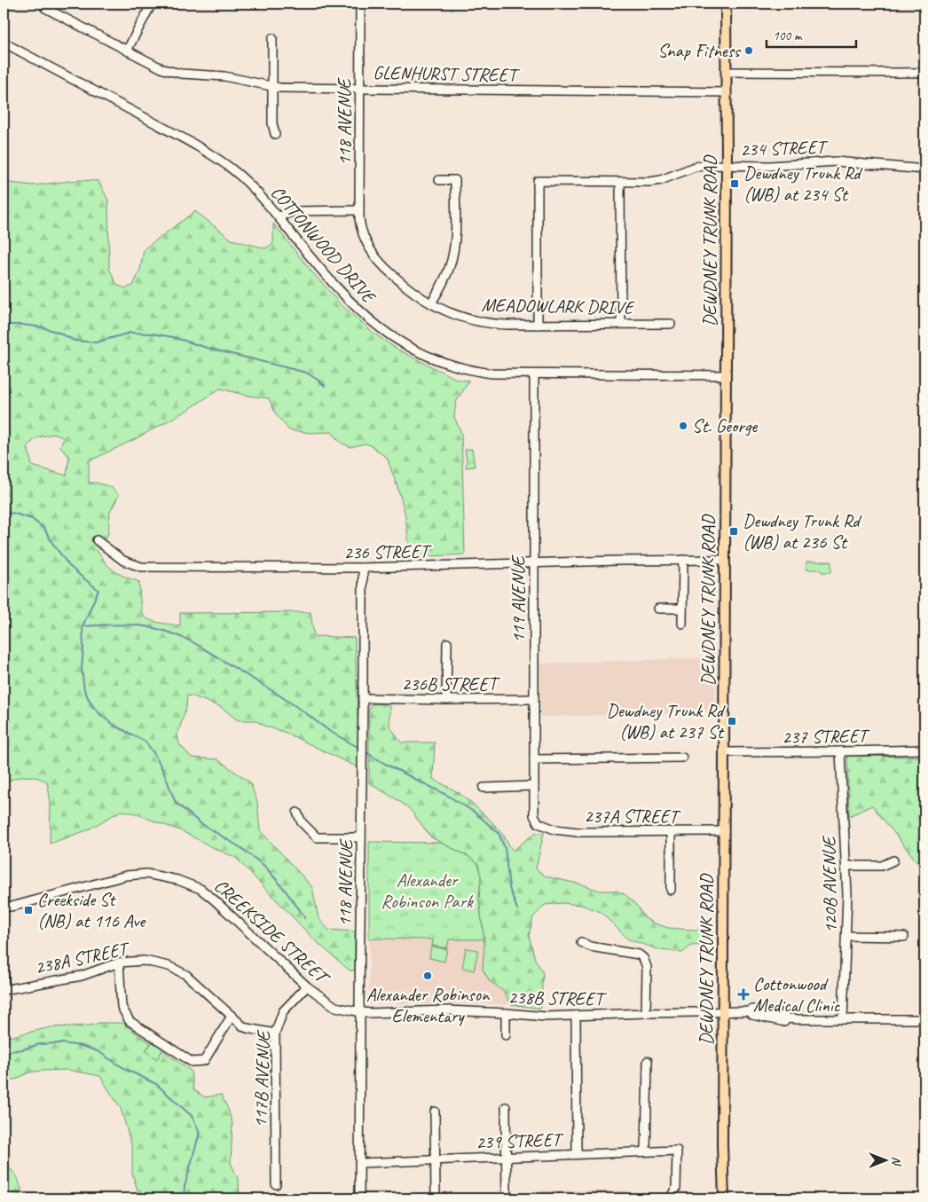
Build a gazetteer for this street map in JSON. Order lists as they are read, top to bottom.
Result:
{
  "streets": {
    "main road": ["DEWDNEY TRUNK ROAD"],
    "street": [
      "GLENHURST STREET",
      "118 AVENUE",
      "234 STREET",
      "COTTONWOOD DRIVE",
      "MEADOWLARK DRIVE",
      "236 STREET",
      "119 AVENUE",
      "236B STREET",
      "237 STREET",
      "237A STREET",
      "120B AVENUE",
      "CREEKSIDE STREET",
      "238A STREET",
      "238B STREET",
      "117B AVENUE",
      "239 STREET"
    ]
  },
  "crossings": [
    ["GLENHURST STREET", "118 AVENUE"],
    ["GLENHURST STREET", "DEWDNEY TRUNK ROAD"],
    ["118 AVENUE", "MEADOWLARK DRIVE"],
    ["118 AVENUE", "236 STREET"],
    ["118 AVENUE", "236B STREET"],
    ["118 AVENUE", "CREEKSIDE STREET"],
    ["118 AVENUE", "238B STREET"],
    ["118 AVENUE", "239 STREET"],
    ["234 STREET", "DEWDNEY TRUNK ROAD"],
    ["234 STREET", "MEADOWLARK DRIVE"],
    ["DEWDNEY TRUNK ROAD", "COTTONWOOD DRIVE"],
    ["DEWDNEY TRUNK ROAD", "236 STREET"],
    ["DEWDNEY TRUNK ROAD", "237 STREET"],
    ["DEWDNEY TRUNK ROAD", "237A STREET"],
    ["DEWDNEY TRUNK ROAD", "238B STREET"],
    ["COTTONWOOD DRIVE", "119 AVENUE"],
    ["236 STREET", "119 AVENUE"],
    ["119 AVENUE", "236B STREET"],
    ["119 AVENUE", "237A STREET"],
    ["237 STREET", "120B AVENUE"],
    ["120B AVENUE", "238B STREET"],
    ["CREEKSIDE STREET", "238B STREET"],
    ["CREEKSIDE STREET", "117B AVENUE"],
    ["238A STREET", "117B AVENUE"]
  ],
  "parks": ["Alexander Robinson Park"],
  "places": {
    "other": ["Snap Fitness", "St. George", "Alexander Robinson Elementary"],
    "transit": [
      "Dewdney Trunk Rd (WB) at 234 St",
      "Dewdney Trunk Rd (WB) at 236 St",
      "Dewdney Trunk Rd (WB) at 237 St",
      "Creekside St (NB) at 116 Ave"
    ],
    "health": ["Cottonwood Medical Clinic"]
  },
  "scale_bar": "100 m",
  "north": "right"
}
